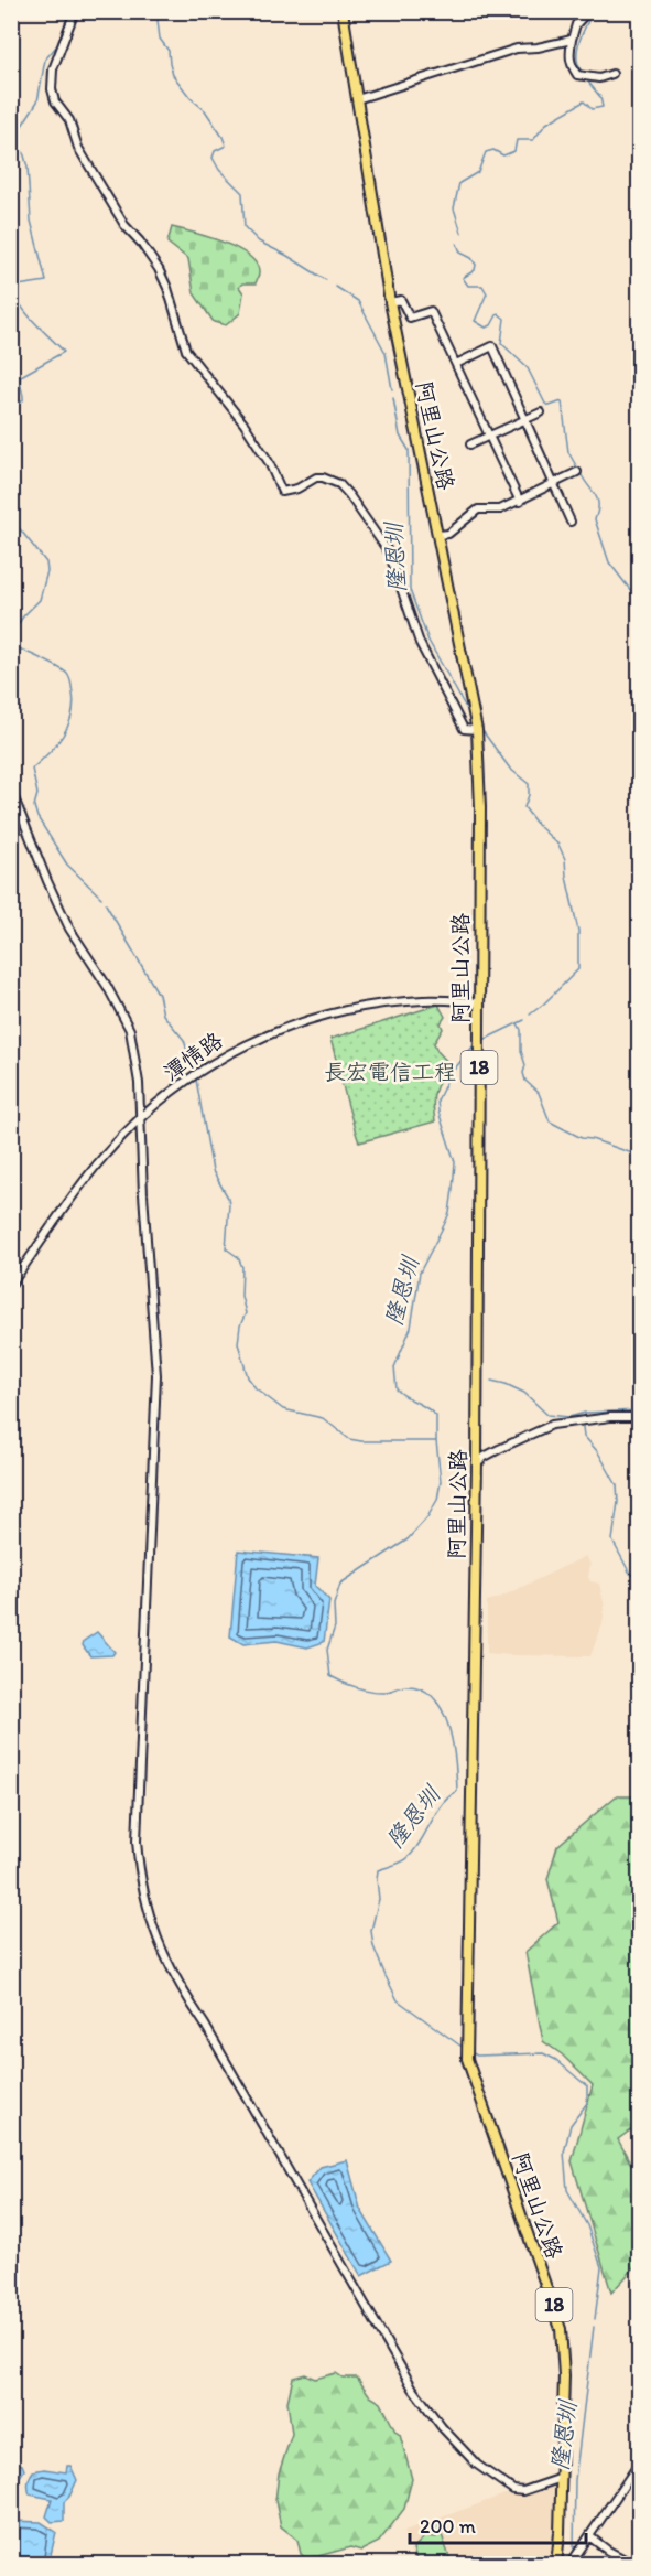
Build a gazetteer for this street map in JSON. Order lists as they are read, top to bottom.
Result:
{
  "streets": {
    "main road": ["阿里山公路", "18"],
    "street": ["潭情路"]
  },
  "crossings": [
    ["阿里山公路", "潭情路"],
    ["阿里山公路", "18"]
  ],
  "water": ["隆恩圳"],
  "parks": ["長宏電信工程"],
  "scale_bar": "200 m"
}
